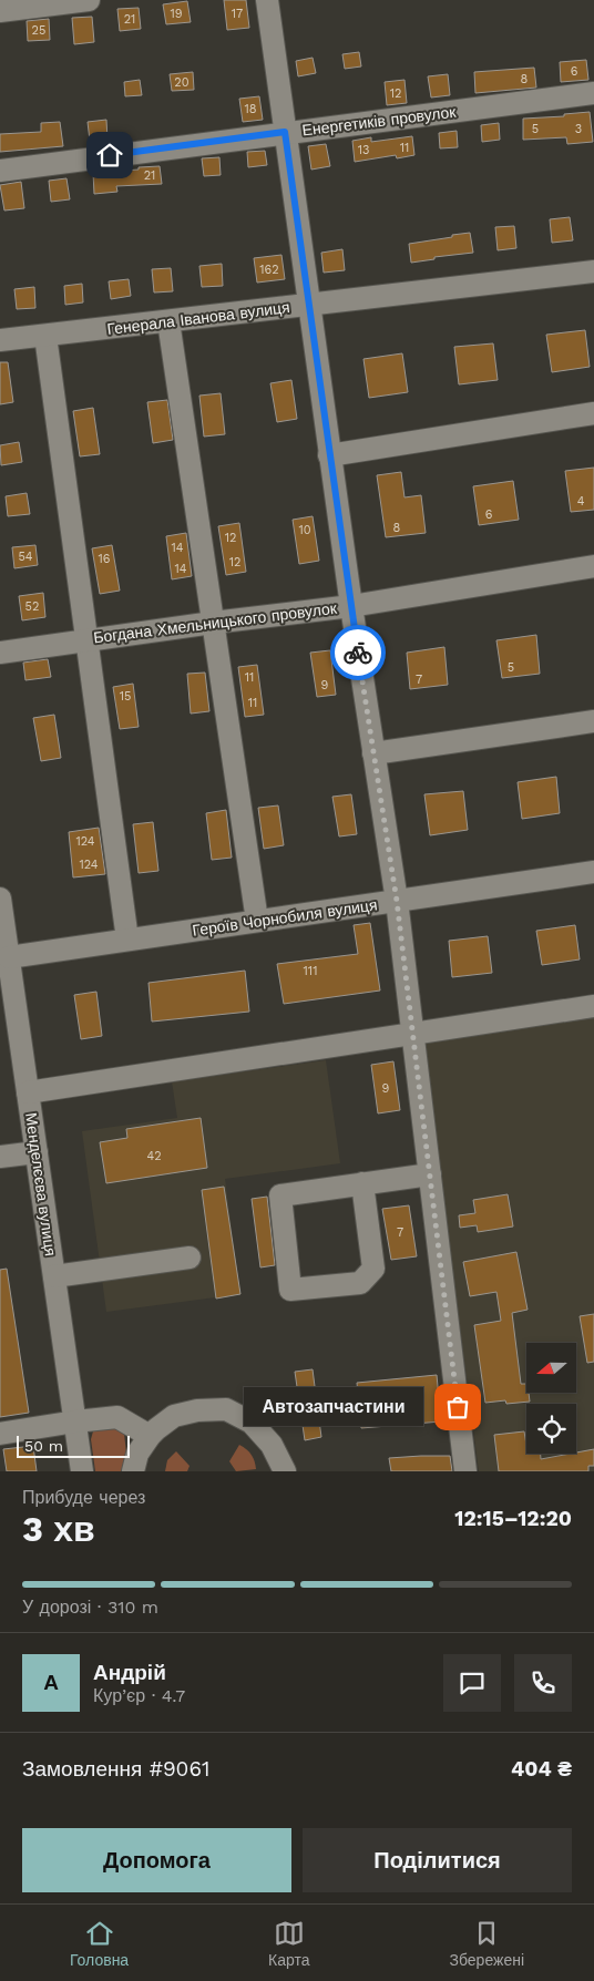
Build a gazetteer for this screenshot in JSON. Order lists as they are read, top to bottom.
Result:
{
  "streets": {
    "street": [
      "Енергетиків провулок",
      "Генерала Іванова вулиця",
      "Богдана Хмельницького провулок",
      "Героїв Чорнобиля вулиця",
      "Менделєєва вулиця"
    ]
  },
  "crossings": [
    ["Героїв Чорнобиля вулиця", "Менделєєва вулиця"]
  ],
  "places": ["Автозапчастини"],
  "house_numbers": [
    "19",
    "17",
    "21",
    "25",
    "6",
    "8",
    "20",
    "12",
    "18",
    "5",
    "3",
    "11",
    "13",
    "21",
    "162",
    "4",
    "6",
    "8",
    "10",
    "12",
    "14",
    "54",
    "16",
    "12",
    "14",
    "52",
    "5",
    "11",
    "7",
    "9",
    "15",
    "11",
    "124",
    "124",
    "111",
    "9",
    "42",
    "7"
  ],
  "scale_bar": "50 m",
  "north": "left",
  "page": {
    "bubble": "Автозапчастини",
    "scale": "50 m",
    "heading": ["3 хв", "Прибуде через", "12:15–12:20"],
    "panel": [
      "Андрій",
      "Кур’єр · 4.7",
      "Замовлення #9061",
      "404 ₴"
    ],
    "bar": "У дорозі · 310 m",
    "round": "А",
    "buttons": ["Допомога", "Поділитися"],
    "tabs": ["Головна", "Карта", "Збережені"]
  }
}
